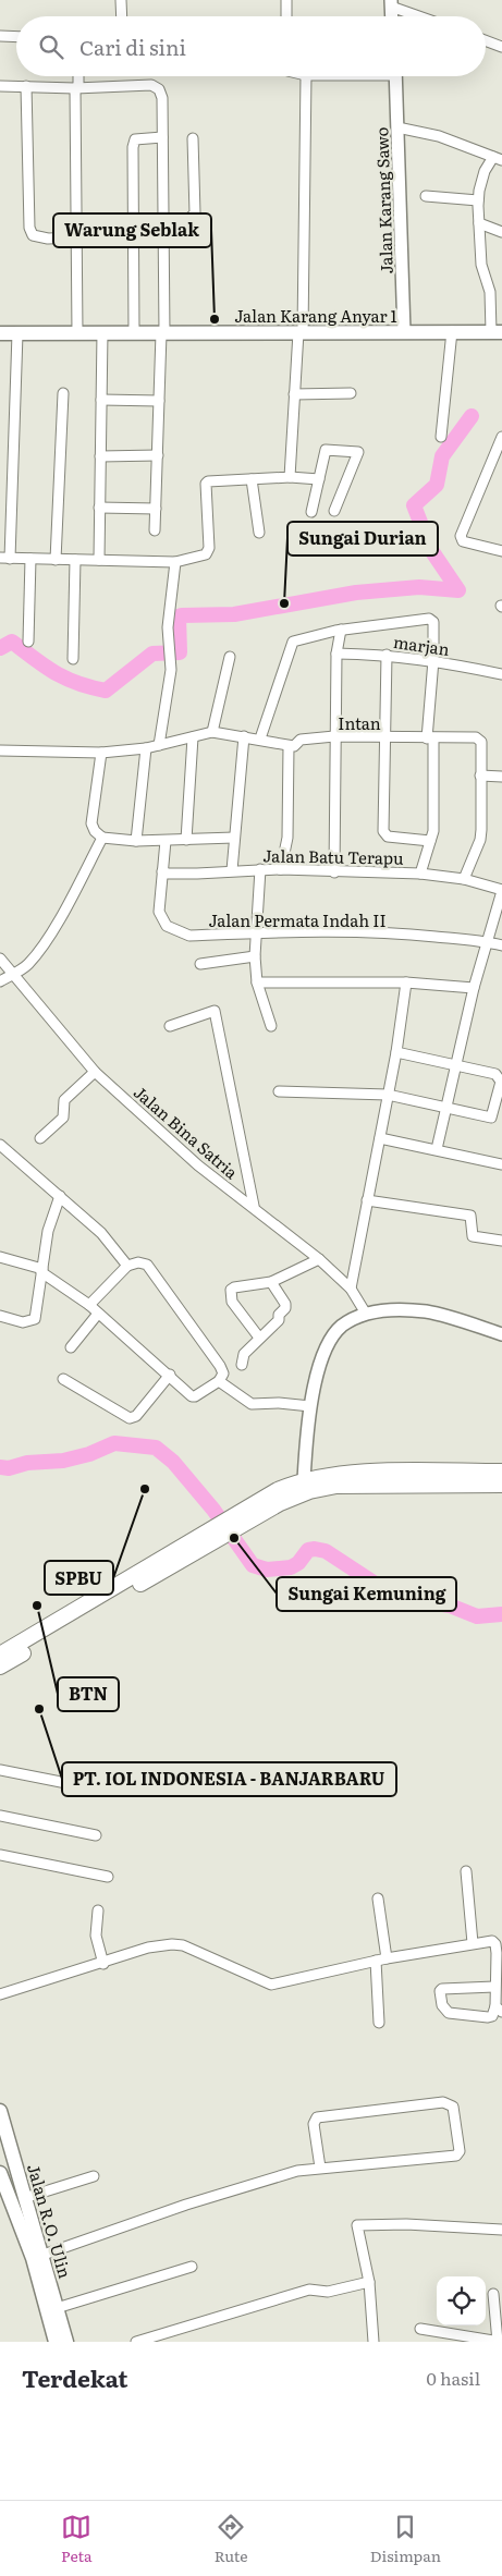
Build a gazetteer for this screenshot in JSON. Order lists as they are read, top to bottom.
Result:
{
  "streets": {
    "main road": ["Jalan Karang Anyar 1", "Jalan R.O. Ulin"],
    "street": [
      "Jalan Karang Sawo",
      "marjan",
      "Intan",
      "Jalan Batu Terapu",
      "Jalan Permata Indah II",
      "Jalan Bina Satria"
    ]
  },
  "crossings": [
    ["Jalan Karang Sawo", "Jalan Karang Anyar 1"],
    ["Intan", "Jalan Batu Terapu"],
    ["Jalan Batu Terapu", "Jalan Permata Indah II"]
  ],
  "places": [
    "Warung Seblak",
    "Sungai Durian",
    "SPBU",
    "Sungai Kemuning",
    "BTN",
    "PT. IOL INDONESIA - BANJARBARU"
  ],
  "page": {
    "search": "Cari di sini",
    "heading": ["Terdekat", "0 hasil"],
    "nav": ["Peta", "Rute", "Disimpan"]
  }
}
